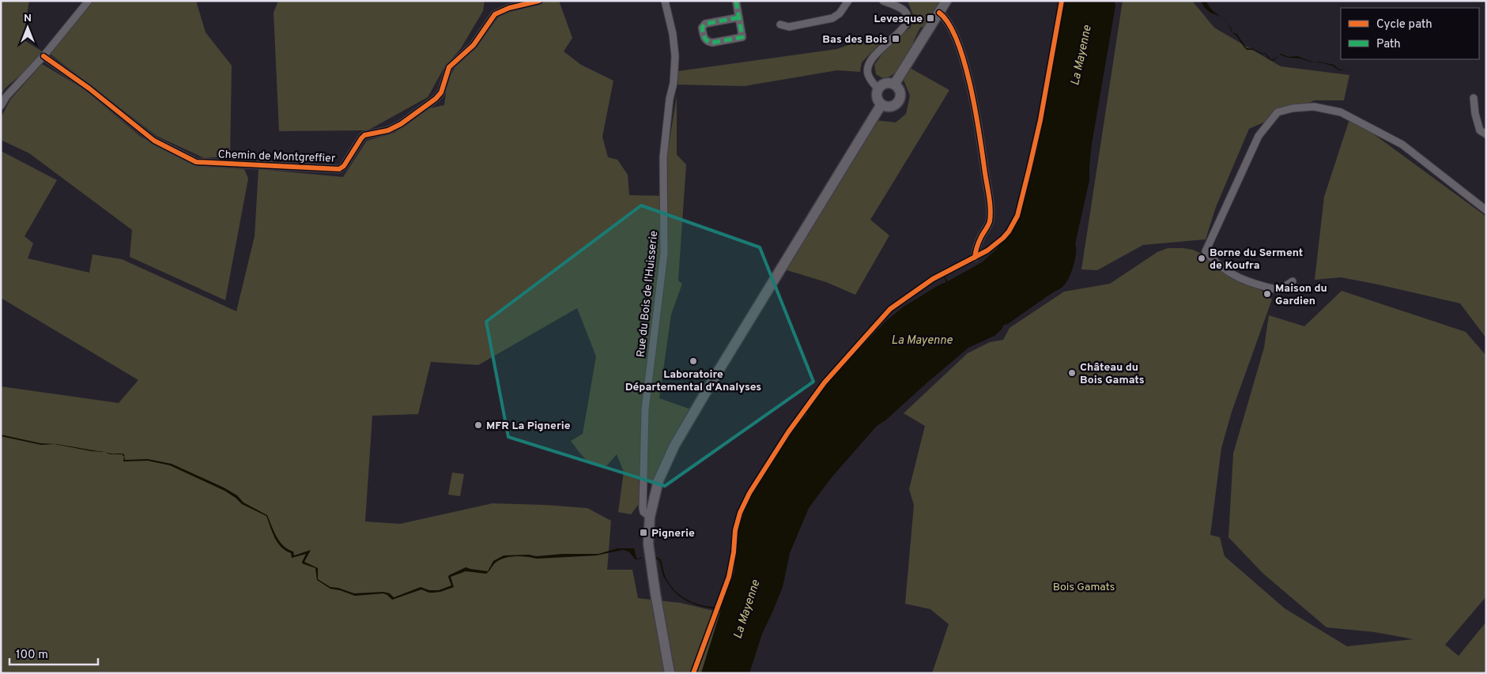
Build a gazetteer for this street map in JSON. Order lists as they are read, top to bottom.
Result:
{
  "streets": {
    "street": ["Chemin de Montgreffier", "Rue du Bois de l'Huisserie"]
  },
  "water": ["La Mayenne"],
  "parks": ["Bois Gamats"],
  "places": {
    "transit": ["Levesque", "Bas des Bois", "Pignerie"],
    "other": [
      "Borne du Serment de Koufra",
      "Maison du Gardien",
      "Laboratoire Départemental d'Analyses",
      "Château du Bois Gamats",
      "MFR La Pignerie"
    ]
  },
  "legend": ["Cycle path", "Path"],
  "scale_bar": "100 m",
  "north": "top"
}
